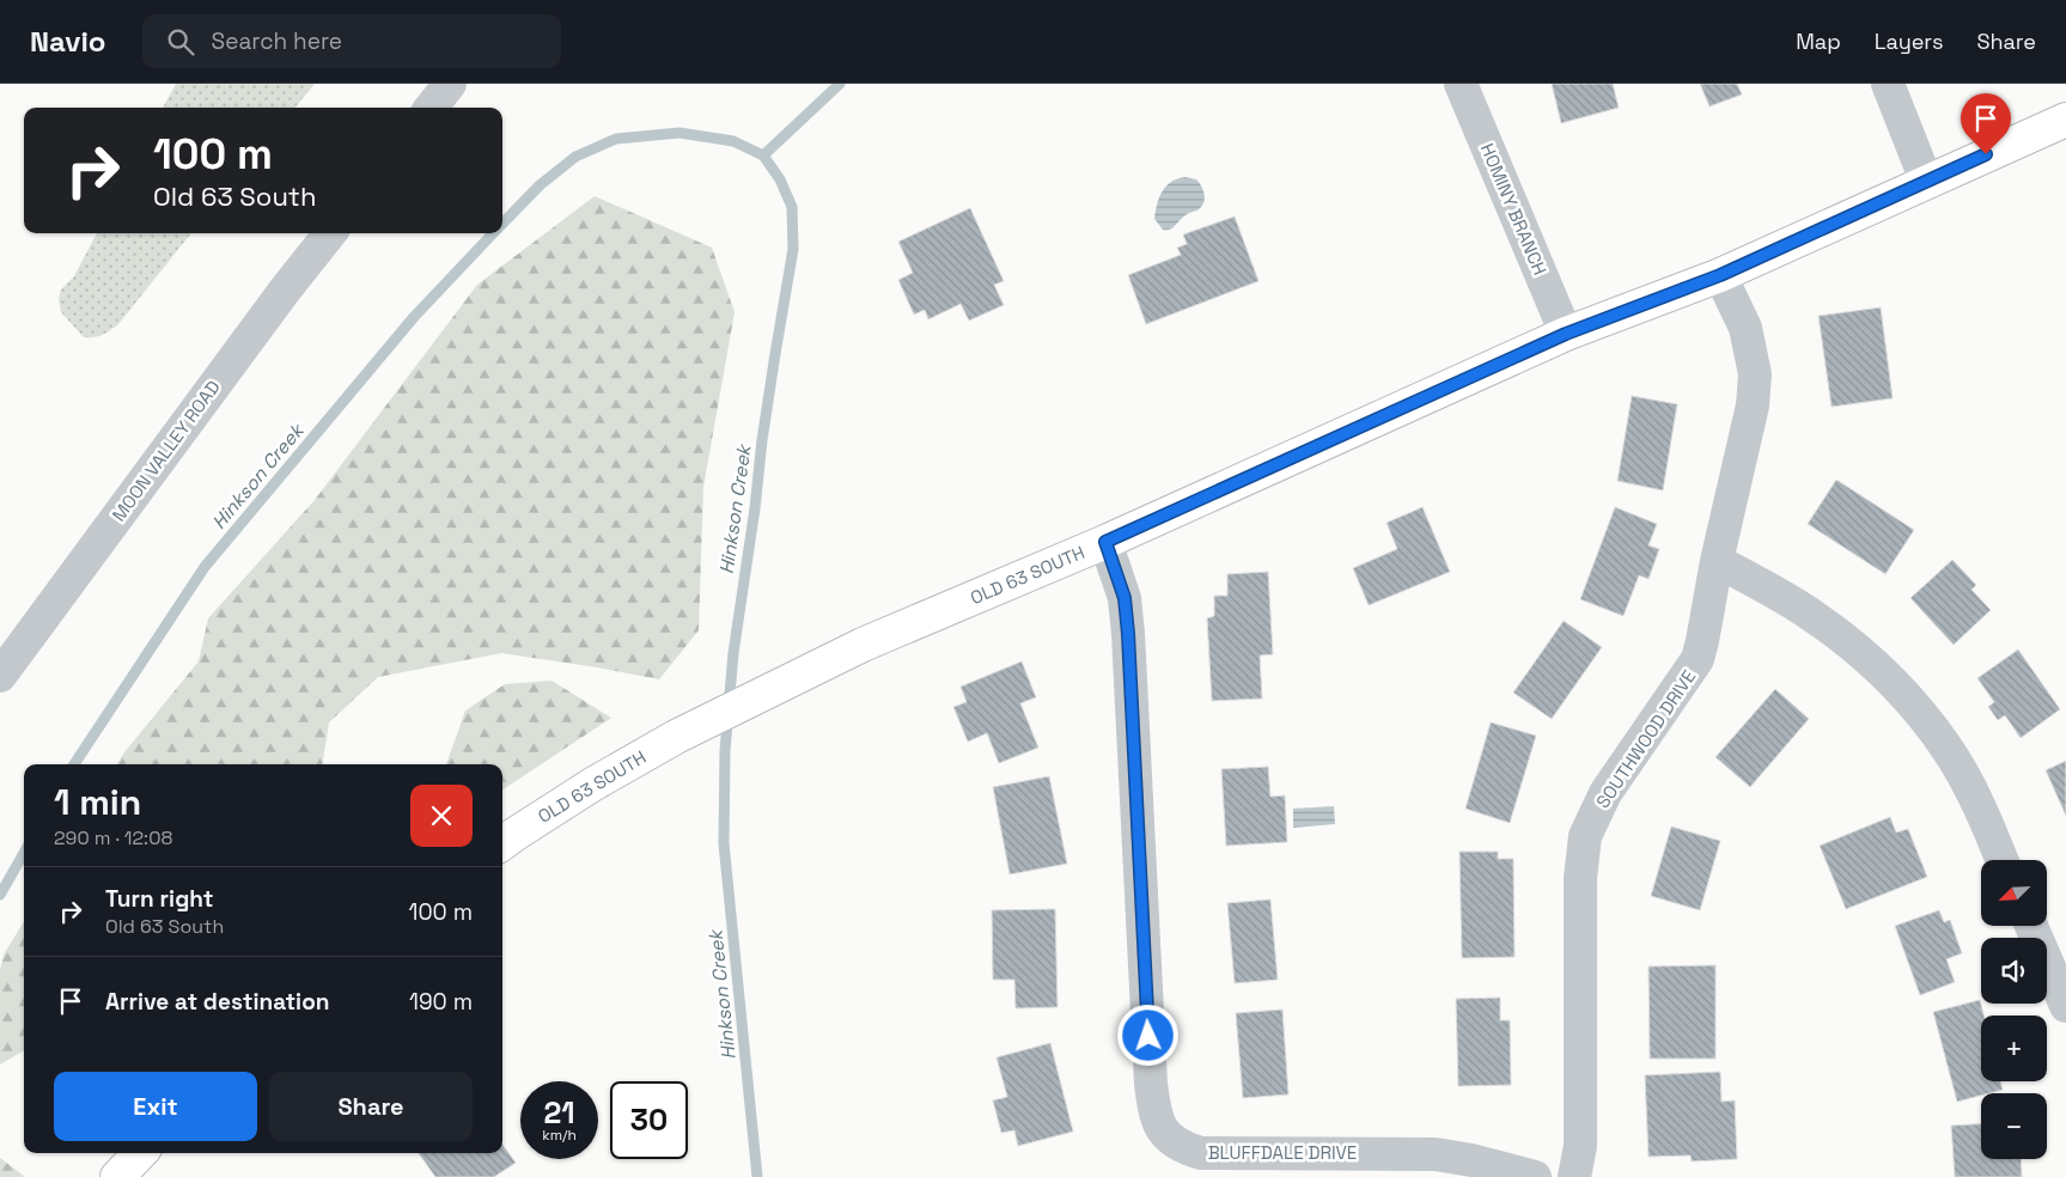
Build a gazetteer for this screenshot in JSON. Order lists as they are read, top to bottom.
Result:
{
  "streets": {
    "main road": ["OLD 63 SOUTH"],
    "street": [
      "HOMINY BRANCH",
      "MOON VALLEY ROAD",
      "SOUTHWOOD DRIVE",
      "BLUFFDALE DRIVE"
    ]
  },
  "crossings": [
    ["HOMINY BRANCH", "OLD 63 SOUTH"],
    ["OLD 63 SOUTH", "SOUTHWOOD DRIVE"],
    ["OLD 63 SOUTH", "BLUFFDALE DRIVE"]
  ],
  "water": ["Hinkson Creek"],
  "north": "bottom left",
  "page": {
    "header": "Navio",
    "search": "Search here",
    "nav": ["Map", "Layers", "Share"],
    "turn": ["100 m", "Old 63 South"],
    "heading": ["1 min", "290 m · 12:08"],
    "map_buttons": ["+", "−"],
    "list": [
      {
        "name": "Turn right",
        "note": "Old 63 South",
        "value": "100 m"
      },
      {
        "name": "Arrive at destination",
        "value": "190 m"
      }
    ],
    "buttons": ["Exit", "Share"],
    "speed": "21 km/h",
    "limit": "30"
  }
}
